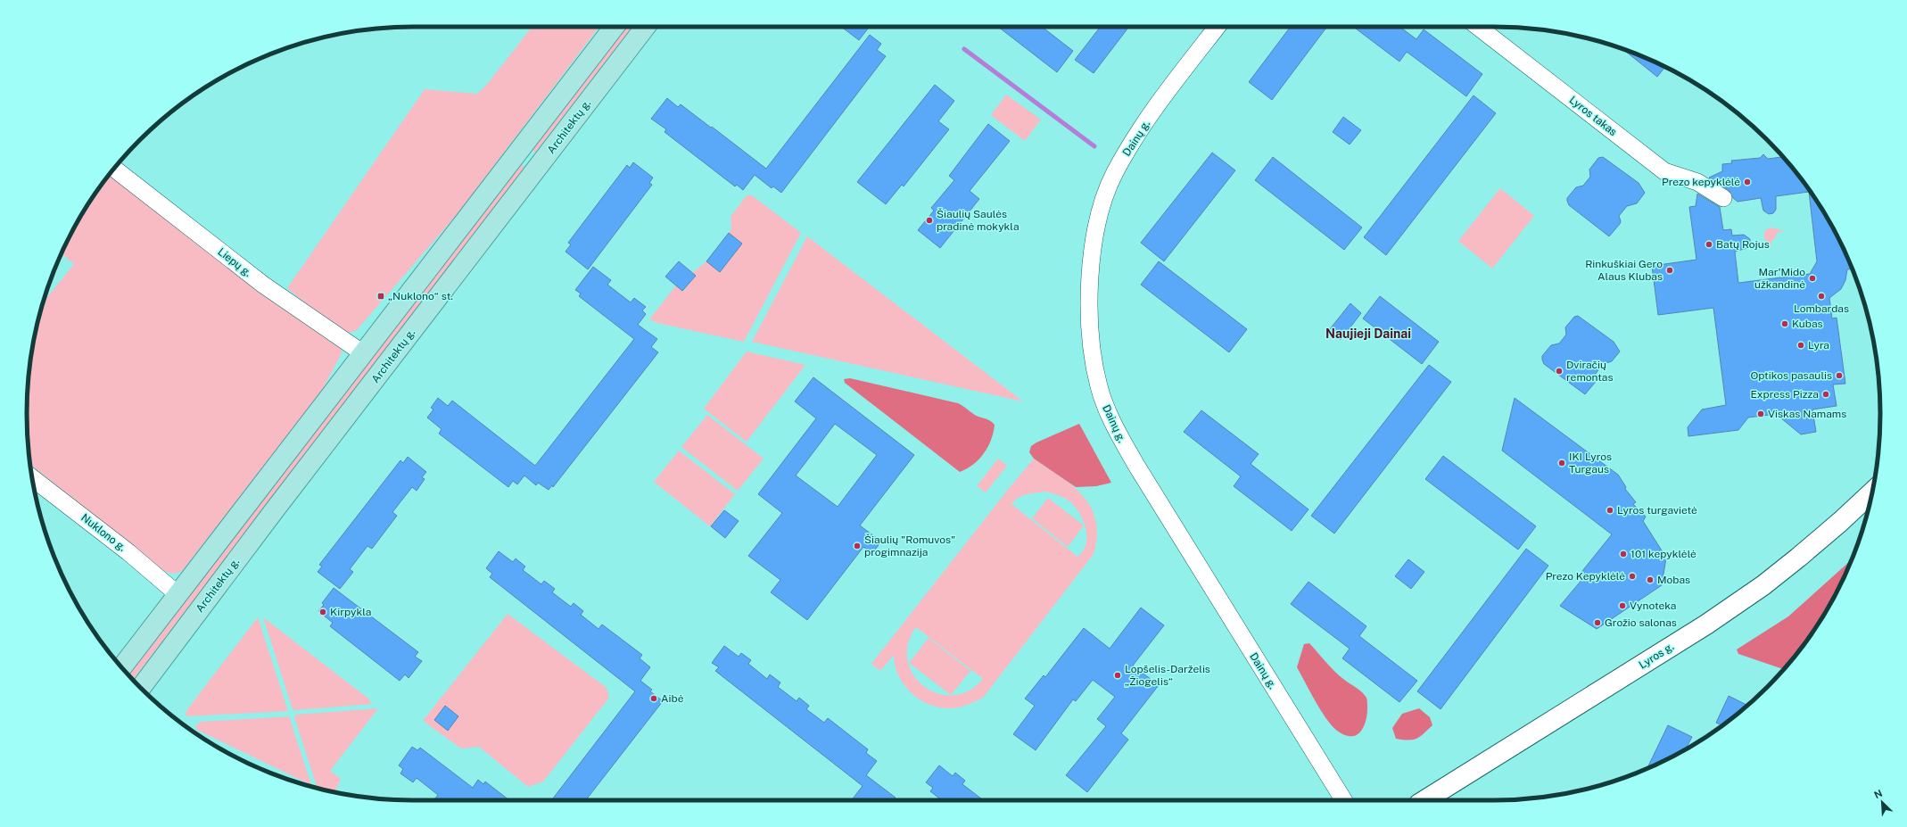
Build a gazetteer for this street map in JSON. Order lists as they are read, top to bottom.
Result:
{
  "streets": {
    "main road": ["Architektų g."],
    "street": [
      "Lyros takas",
      "Dainų g.",
      "Liepų g.",
      "Nuklono g.",
      "Lyros g."
    ]
  },
  "districts": ["Naujieji Dainai"],
  "places": {
    "other": [
      "Prezo kepyklėlė",
      "Šiaulių Saulės pradinė mokykla",
      "Batų Rojus",
      "Rinkuškiai Gero Alaus Klubas",
      "Mar'Mido užkandinė",
      "Lombardas",
      "Kubas",
      "Lyra",
      "Dviračių remontas",
      "Optikos pasaulis",
      "Express Pizza",
      "Viskas Namams",
      "IKI Lyros Turgaus",
      "Lyros turgavietė",
      "Šiaulių \"Romuvos\" progimnazija",
      "101 kepyklėlė",
      "Prezo Kepyklėlė",
      "Mobas",
      "Vynoteka",
      "Kirpykla",
      "Grožio salonas",
      "Lopšelis-Darželis „Žiogelis“",
      "Aibė"
    ],
    "transit": ["„Nuklono“ st."]
  },
  "north": "top left"
}
